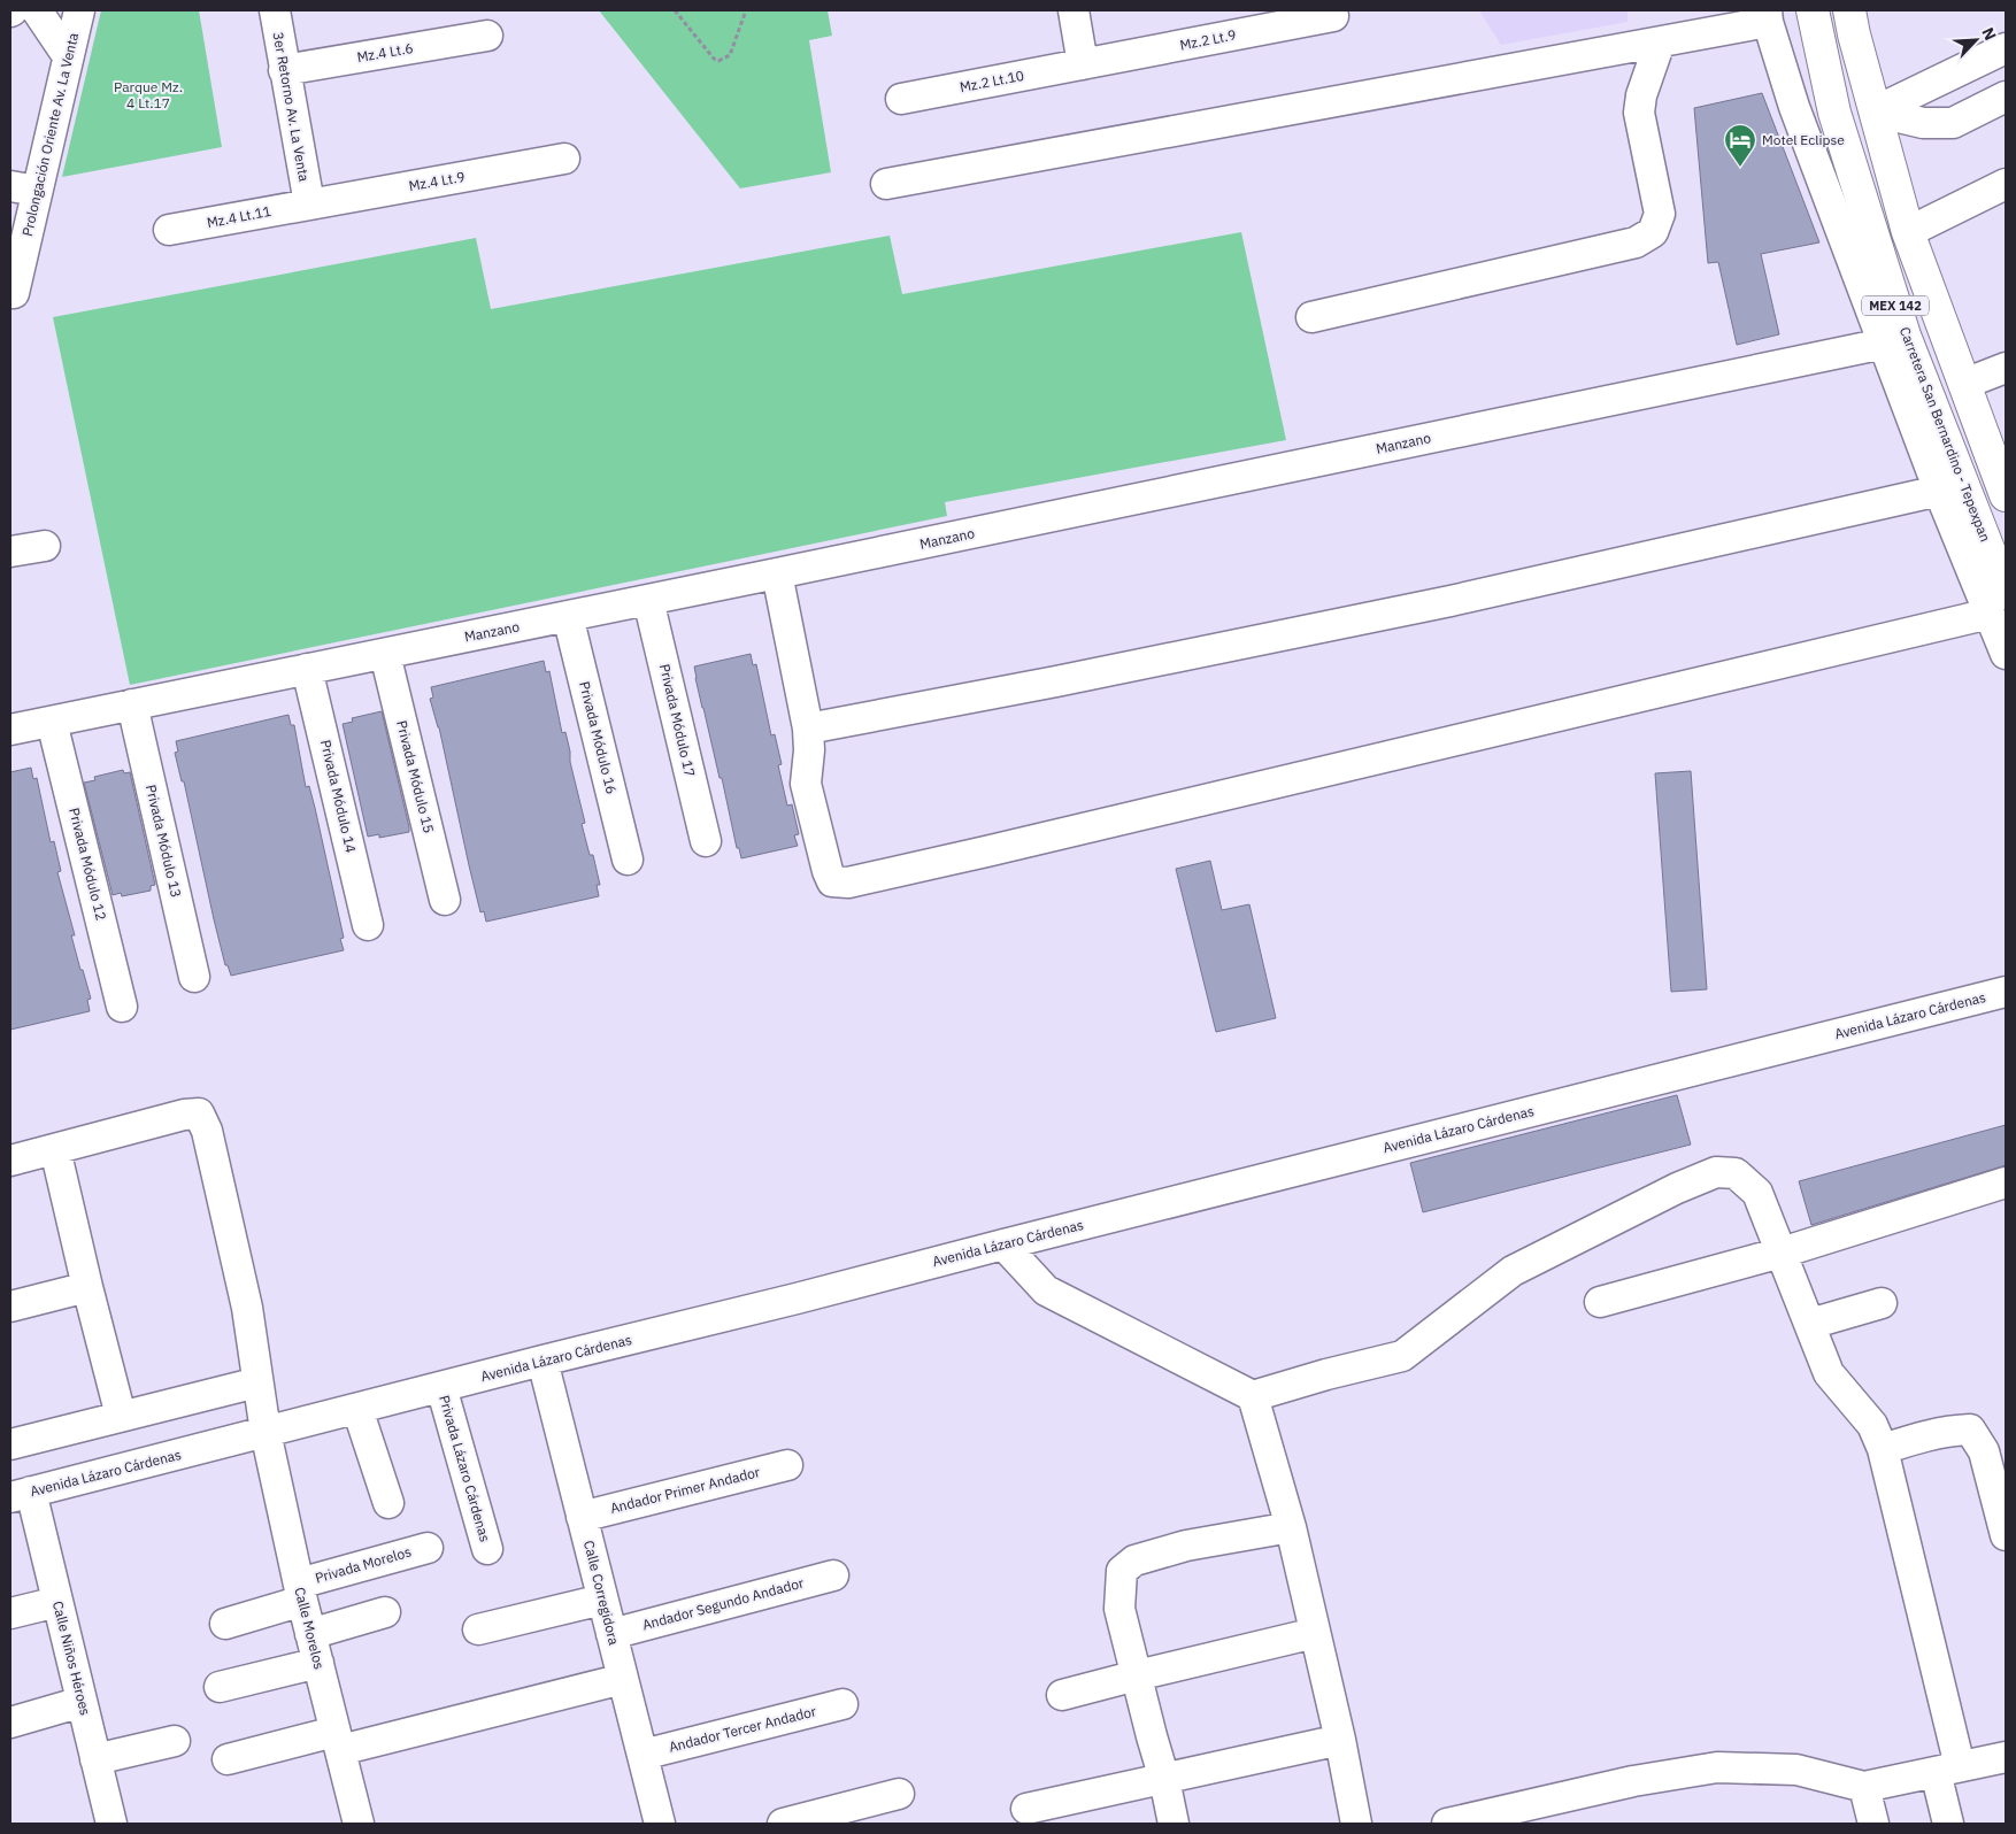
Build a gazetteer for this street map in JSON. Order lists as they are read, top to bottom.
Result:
{
  "streets": {
    "highway": ["MEX 142", "Carretera San Bernardino - Tepexpan"],
    "street": [
      "Mz.2 Lt.9",
      "Mz.4 Lt.6",
      "Mz.2 Lt.10",
      "3er Retorno Av. La Venta",
      "Prolongación Oriente Av. La Venta",
      "Mz.4 Lt.9",
      "Mz.4 Lt.11",
      "Manzano",
      "Privada Módulo 17",
      "Privada Módulo 16",
      "Privada Módulo 15",
      "Privada Módulo 14",
      "Privada Módulo 13",
      "Privada Módulo 12",
      "Avenida Lázaro Cárdenas",
      "Privada Lázaro Cárdenas",
      "Andador Primer Andador",
      "Privada Morelos",
      "Calle Corregidora",
      "Andador Segundo Andador",
      "Calle Morelos",
      "Calle Niños Héroes",
      "Andador Tercer Andador"
    ]
  },
  "crossings": [
    ["Mz.2 Lt.9", "Mz.2 Lt.10"],
    ["Mz.4 Lt.6", "3er Retorno Av. La Venta"],
    ["3er Retorno Av. La Venta", "Mz.4 Lt.9"],
    ["3er Retorno Av. La Venta", "Mz.4 Lt.11"],
    ["Mz.4 Lt.9", "Mz.4 Lt.11"],
    ["Manzano", "Privada Módulo 17"],
    ["Manzano", "Privada Módulo 16"],
    ["Manzano", "Privada Módulo 15"],
    ["Manzano", "Privada Módulo 14"],
    ["Manzano", "Privada Módulo 13"],
    ["Manzano", "Privada Módulo 12"],
    ["Avenida Lázaro Cárdenas", "Privada Lázaro Cárdenas"],
    ["Avenida Lázaro Cárdenas", "Calle Corregidora"],
    ["Avenida Lázaro Cárdenas", "Calle Morelos"],
    ["Avenida Lázaro Cárdenas", "Calle Niños Héroes"],
    ["Andador Primer Andador", "Calle Corregidora"],
    ["Privada Morelos", "Calle Morelos"],
    ["Calle Corregidora", "Andador Segundo Andador"],
    ["Calle Corregidora", "Andador Tercer Andador"]
  ],
  "parks": ["Parque Mz. 4 Lt.17"],
  "places": {
    "hotel": ["Motel Eclipse"]
  },
  "north": "top right"
}
